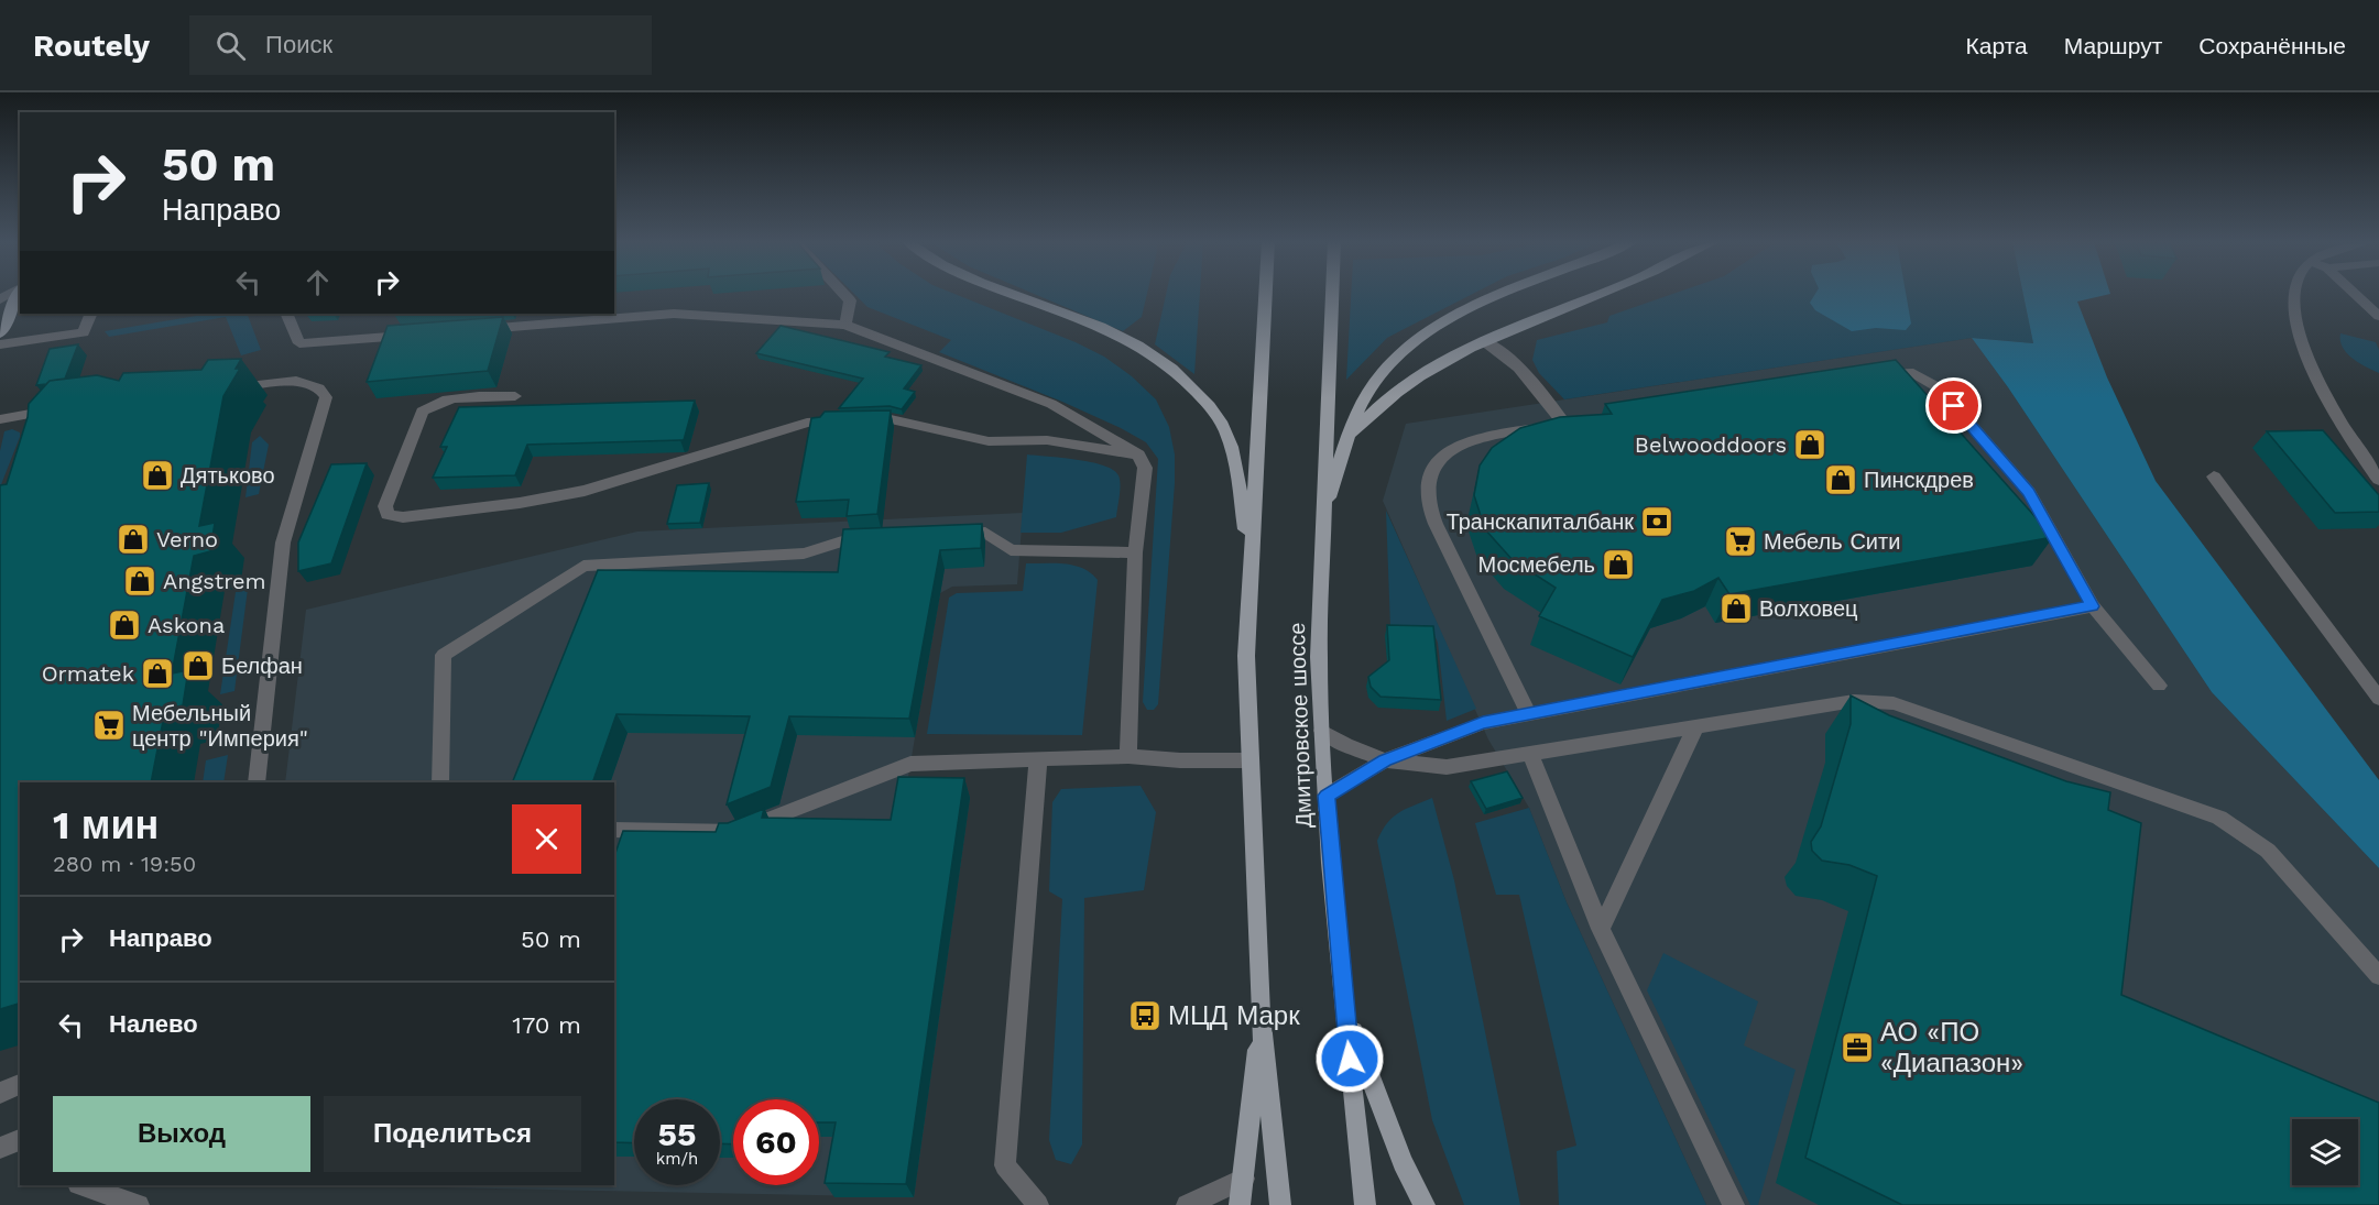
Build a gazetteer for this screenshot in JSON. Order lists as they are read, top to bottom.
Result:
{
  "streets": {
    "main road": ["Дмитровское шоссе"]
  },
  "places": {
    "shop": [
      "Belwooddoors",
      "Дятьково",
      "Пинскдрев",
      "Verno",
      "Мосмебель",
      "Angstrem",
      "Волховец",
      "Askona",
      "Белфан",
      "Ormatek"
    ],
    "bank": ["Транскапиталбанк"],
    "supermarket": ["Мебель Сити", "Мебельный центр \"Империя\""],
    "bus stop": ["МЦД Марк"],
    "office": ["АО «ПО «Диапазон»"]
  },
  "page": {
    "header": "Routely",
    "search": "Поиск",
    "nav": ["Карта", "Маршрут", "Сохранённые"],
    "turn": ["50 m", "Направо"],
    "heading": ["1 мин", "280 m · 19:50"],
    "list": [
      {
        "name": "Направо",
        "value": "50 m"
      },
      {
        "name": "Налево",
        "value": "170 m"
      }
    ],
    "buttons": ["Выход", "Поделиться"],
    "speed": "55 km/h",
    "limit": "60"
  }
}
